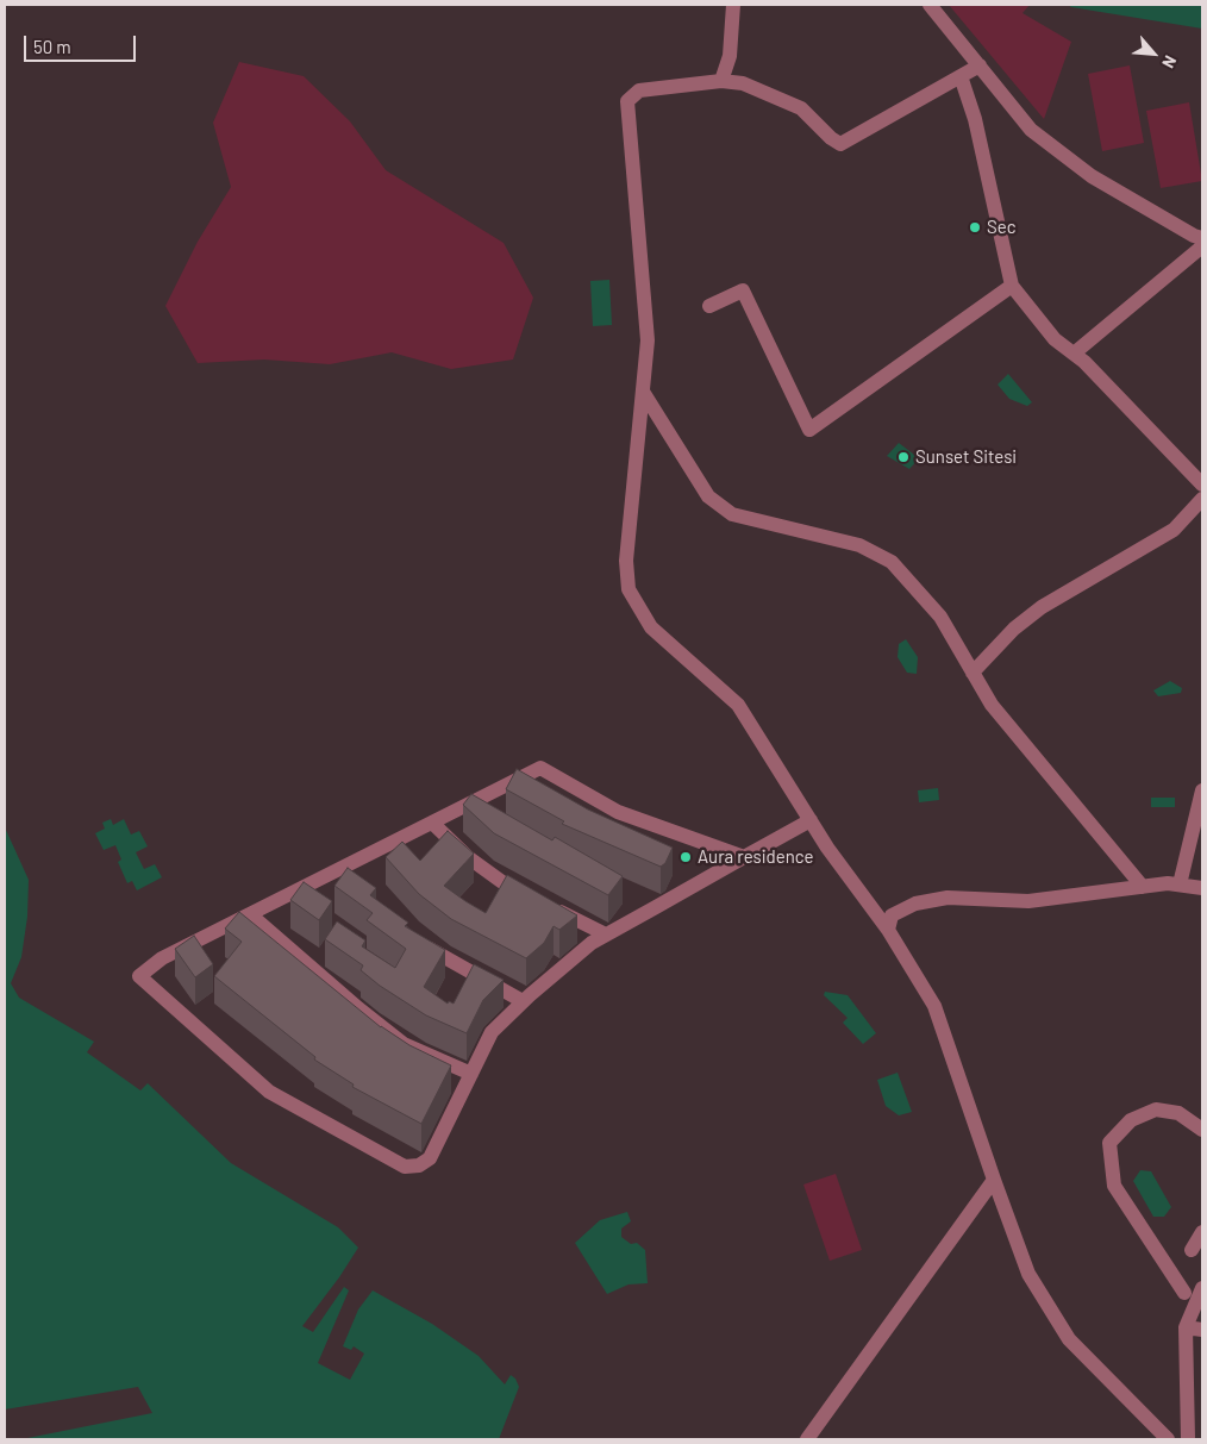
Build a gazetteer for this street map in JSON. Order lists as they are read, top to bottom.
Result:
{
  "places": ["Sec", "Sunset Sitesi", "Aura residence"],
  "scale_bar": "50 m",
  "north": "bottom right"
}
